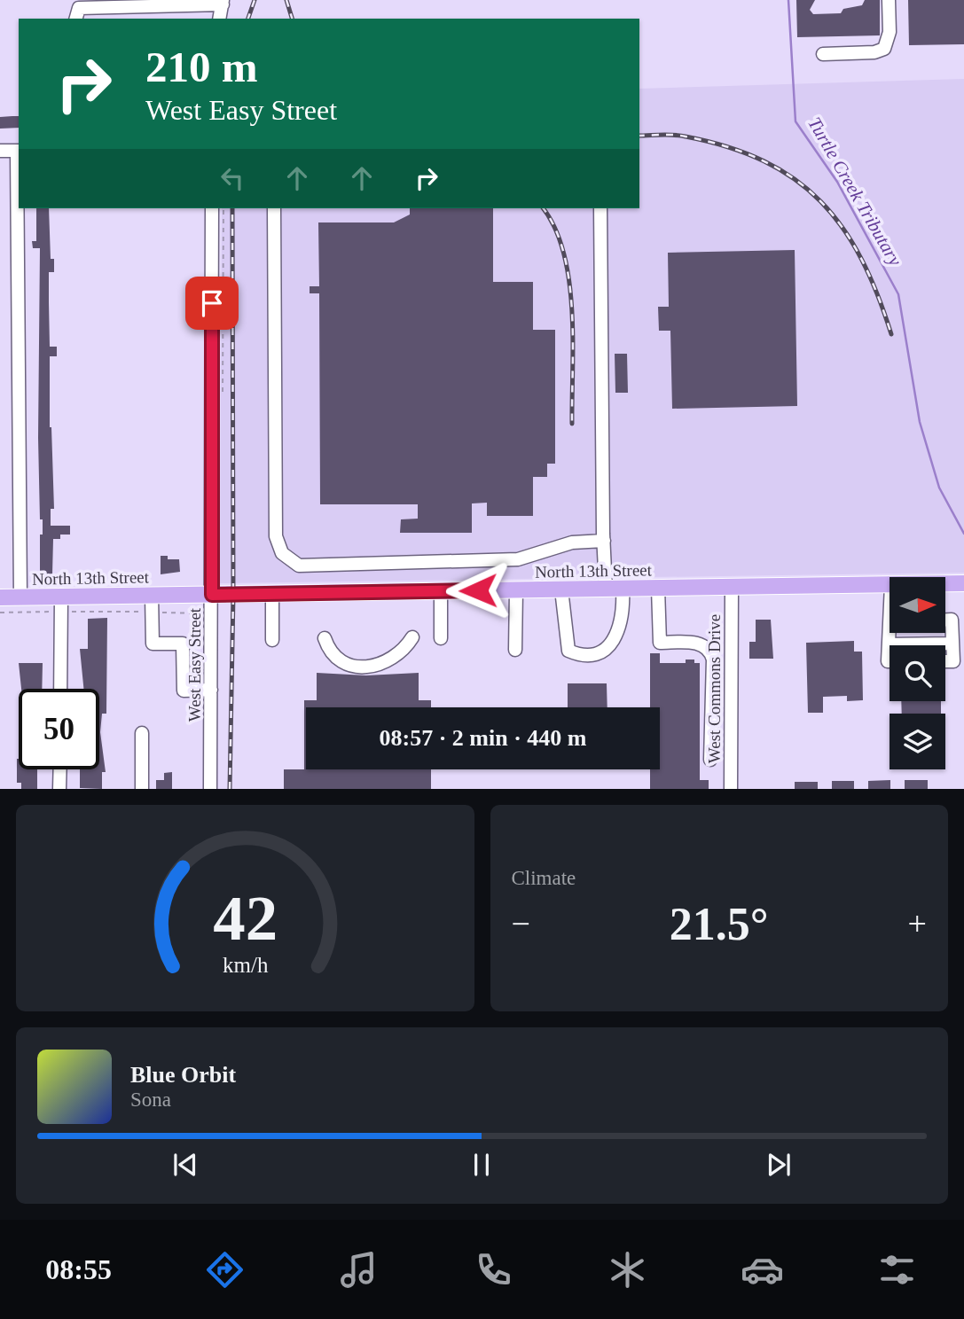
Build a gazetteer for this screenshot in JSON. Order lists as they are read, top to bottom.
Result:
{
  "streets": {
    "main road": ["North 13th Street"],
    "street": ["West Easy Street", "West Commons Drive"]
  },
  "crossings": [
    ["North 13th Street", "West Easy Street"],
    ["North 13th Street", "West Commons Drive"]
  ],
  "water": ["Turtle Creek Tributary"],
  "north": "right",
  "page": {
    "turn": ["210 m", "West Easy Street"],
    "limit": "50",
    "trip": "08:57 · 2 min · 440 m",
    "tile": "Climate",
    "heat": ["−", "21.5°", "+"],
    "song": ["Blue Orbit", "Sona"],
    "tabs": "08:55",
    "gauge": ["42", "km/h"]
  }
}
